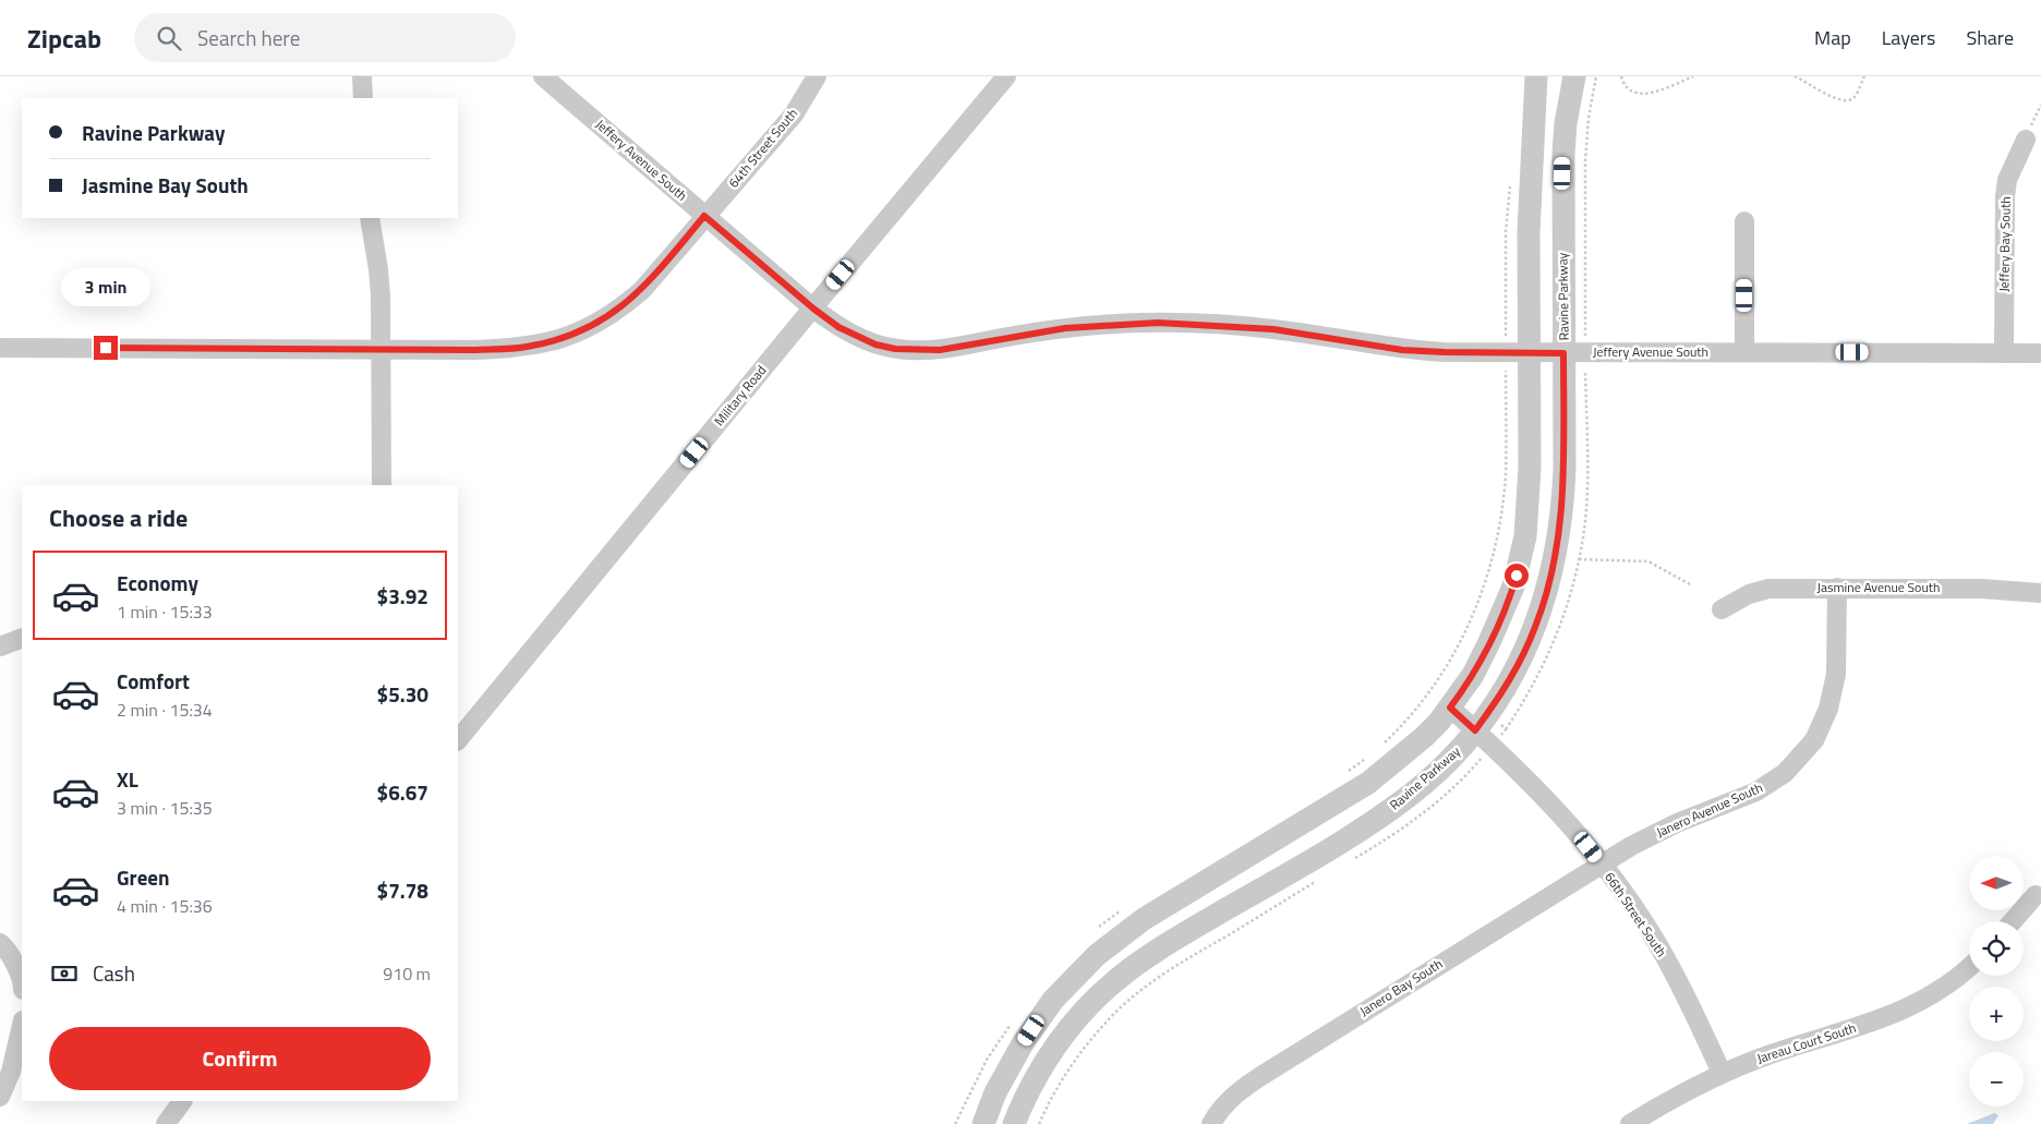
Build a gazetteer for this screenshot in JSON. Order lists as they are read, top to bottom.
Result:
{
  "streets": {
    "street": [
      "64th Street South",
      "Jeffery Avenue South",
      "Jeffery Bay South",
      "Ravine Parkway",
      "Military Road",
      "Jasmine Avenue South",
      "Janero Avenue South",
      "66th Street South",
      "Janero Bay South",
      "Jareau Court South"
    ]
  },
  "crossings": [
    ["64th Street South", "Jeffery Avenue South"],
    ["Jeffery Avenue South", "Jeffery Bay South"],
    ["Jeffery Avenue South", "Ravine Parkway"],
    ["Jeffery Avenue South", "Military Road"],
    ["Ravine Parkway", "66th Street South"],
    ["Jasmine Avenue South", "Janero Avenue South"],
    ["Janero Avenue South", "66th Street South"],
    ["Janero Avenue South", "Janero Bay South"],
    ["66th Street South", "Janero Bay South"],
    ["66th Street South", "Jareau Court South"]
  ],
  "north": "left",
  "page": {
    "header": "Zipcab",
    "search": "Search here",
    "nav": ["Map", "Layers", "Share"],
    "banner": ["Ravine Parkway", "Jasmine Bay South"],
    "bubble": "3 min",
    "heading": "Choose a ride",
    "list": [
      {
        "name": "Economy",
        "note": "1 min · 15:33",
        "value": "$3.92"
      },
      {
        "name": "Comfort",
        "note": "2 min · 15:34",
        "value": "$5.30"
      },
      {
        "name": "XL",
        "note": "3 min · 15:35",
        "value": "$6.67"
      },
      {
        "name": "Green",
        "note": "4 min · 15:36",
        "value": "$7.78"
      }
    ],
    "map_buttons": ["+", "−"],
    "pay": ["Cash", "910 m"],
    "buttons": "Confirm"
  }
}
